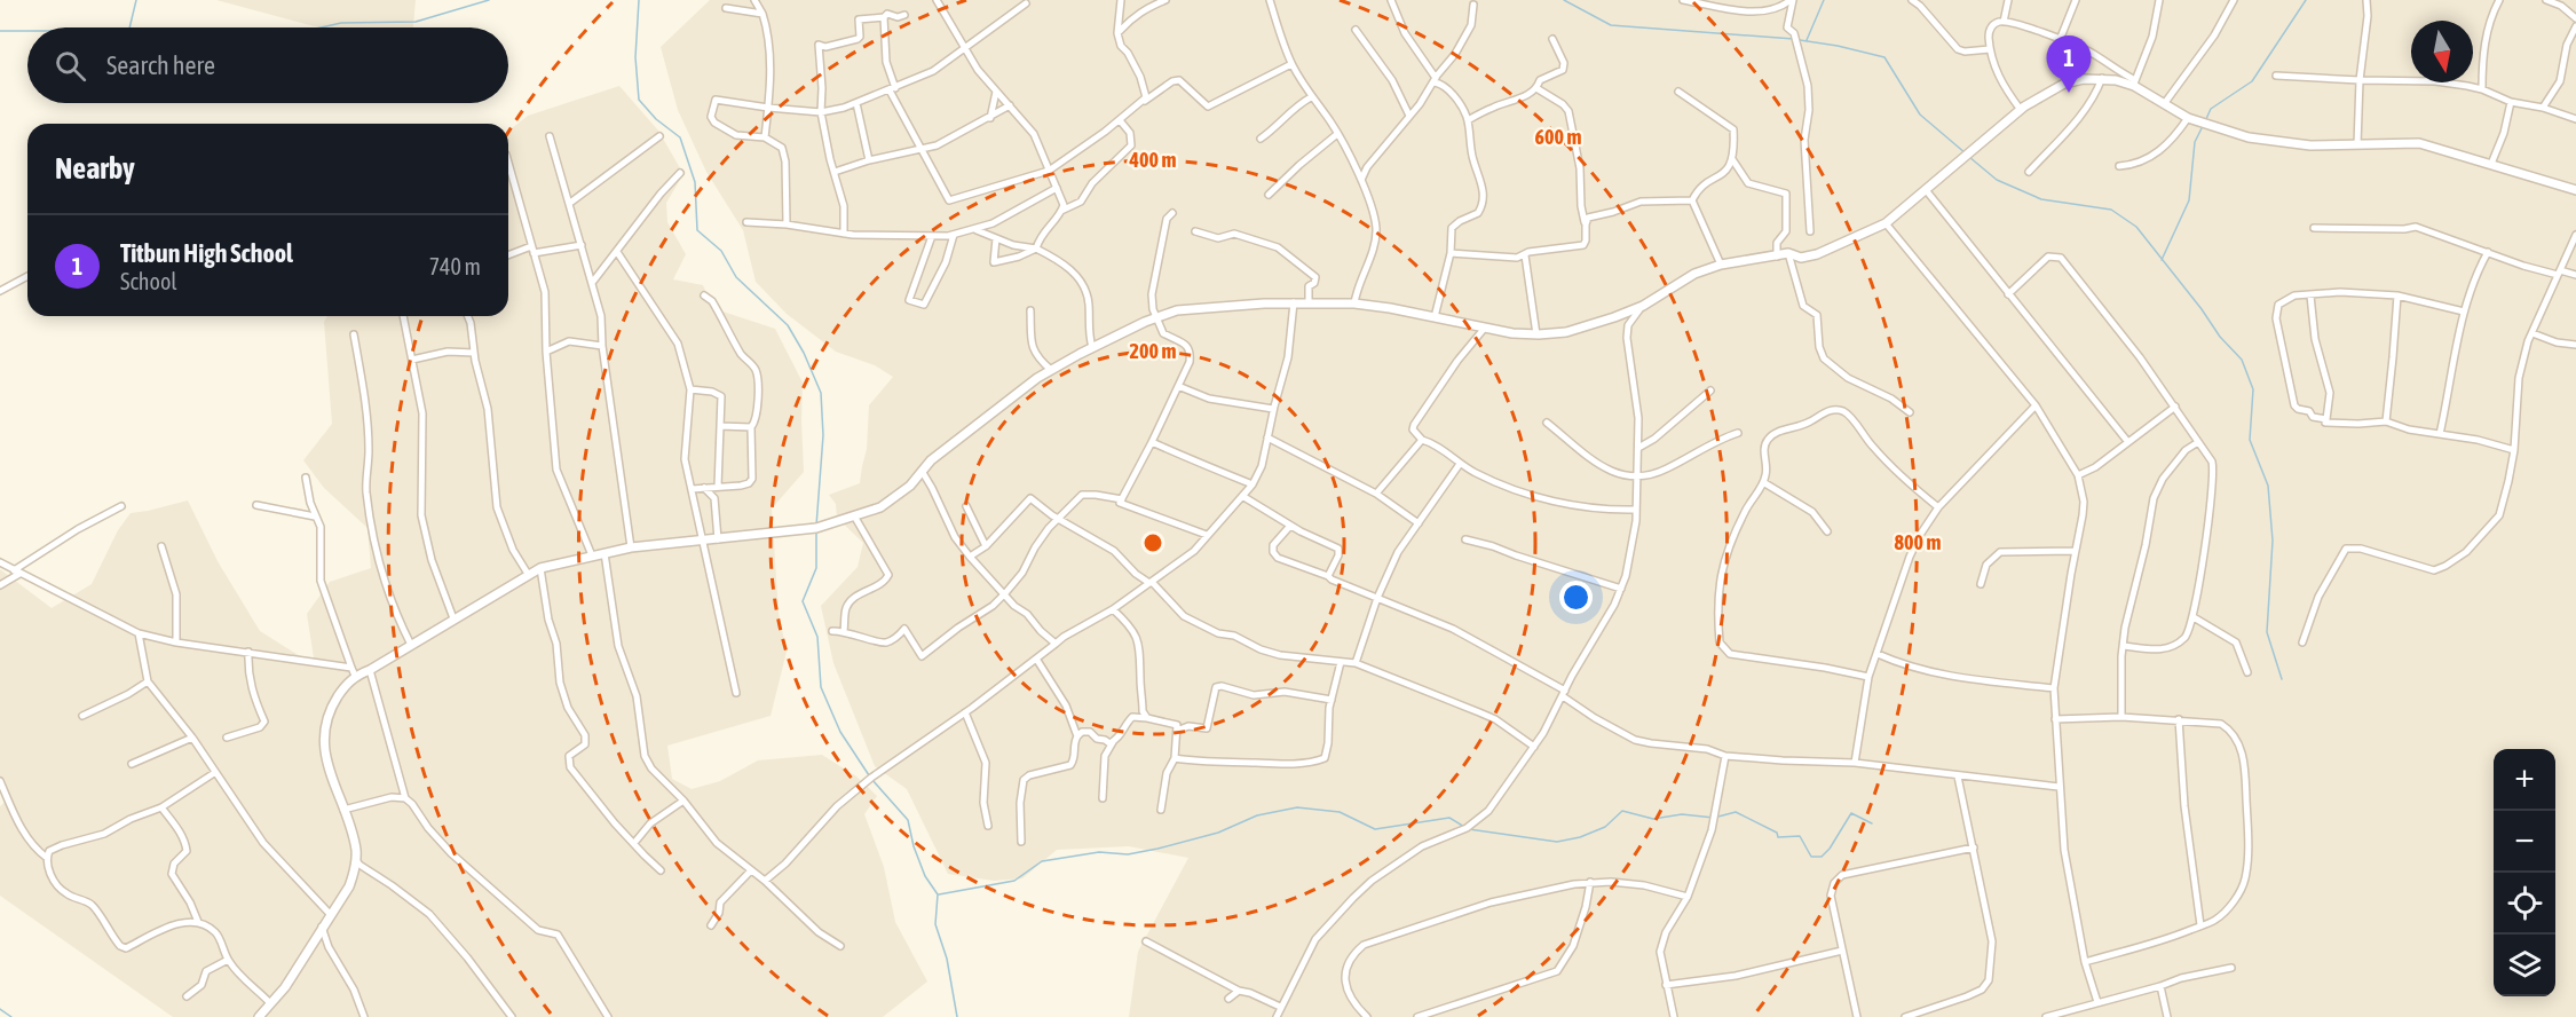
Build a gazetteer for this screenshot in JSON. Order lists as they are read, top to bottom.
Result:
{
  "north": "bottom",
  "page": {
    "search": "Search here",
    "pins": "1",
    "heading": "Nearby",
    "list": [
      {
        "mark": "1",
        "name": "Titbun High School",
        "note": "School",
        "value": "740 m"
      }
    ],
    "map_buttons": ["+", "−"]
  },
  "rings": [
    "600 m",
    "400 m",
    "200 m",
    "800 m"
  ]
}
